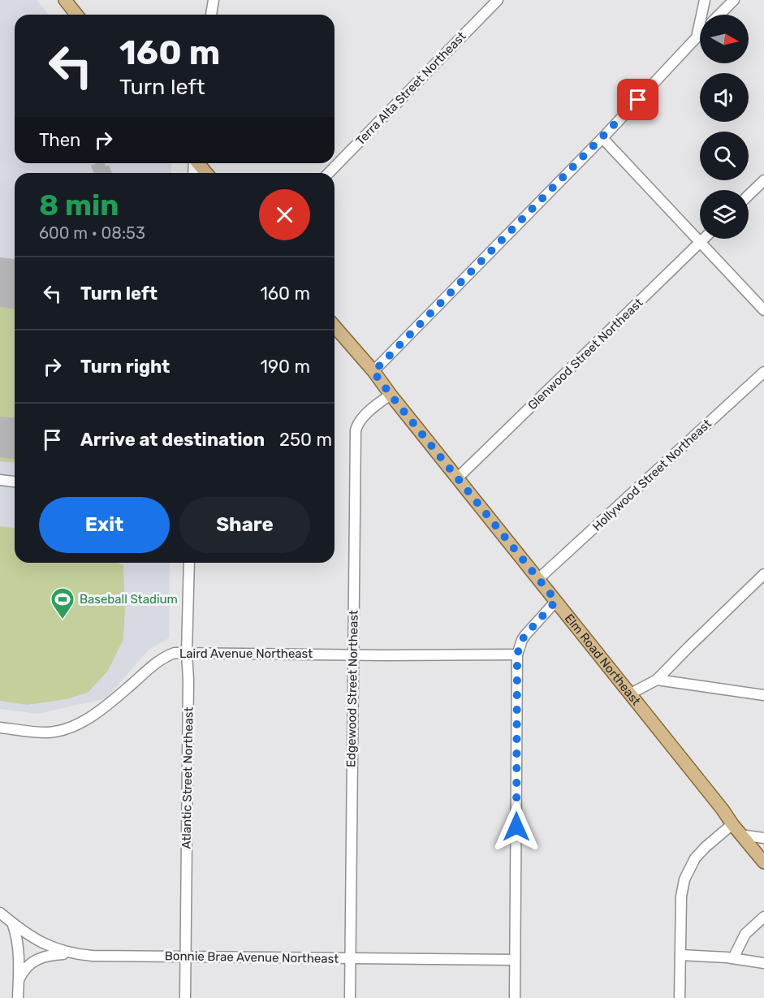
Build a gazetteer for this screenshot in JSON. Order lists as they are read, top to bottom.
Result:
{
  "streets": {
    "main road": ["Elm Road Northeast"],
    "street": [
      "Terra Alta Street Northeast",
      "Glenwood Street Northeast",
      "Hollywood Street Northeast",
      "Laird Avenue Northeast",
      "Edgewood Street Northeast",
      "Atlantic Street Northeast",
      "Bonnie Brae Avenue Northeast"
    ]
  },
  "crossings": [
    ["Glenwood Street Northeast", "Elm Road Northeast"],
    ["Hollywood Street Northeast", "Elm Road Northeast"],
    ["Laird Avenue Northeast", "Edgewood Street Northeast"],
    ["Laird Avenue Northeast", "Atlantic Street Northeast"],
    ["Elm Road Northeast", "Edgewood Street Northeast"],
    ["Edgewood Street Northeast", "Bonnie Brae Avenue Northeast"],
    ["Atlantic Street Northeast", "Bonnie Brae Avenue Northeast"]
  ],
  "places": {
    "sports": ["Baseball Stadium"]
  },
  "north": "right",
  "page": {
    "turn": ["160 m", "Turn left"],
    "then": "Then",
    "heading": ["8 min", "600 m · 08:53"],
    "list": [
      {
        "name": "Turn left",
        "value": "160 m"
      },
      {
        "name": "Turn right",
        "value": "190 m"
      },
      {
        "name": "Arrive at destination",
        "value": "250 m"
      }
    ],
    "buttons": ["Exit", "Share"]
  }
}
